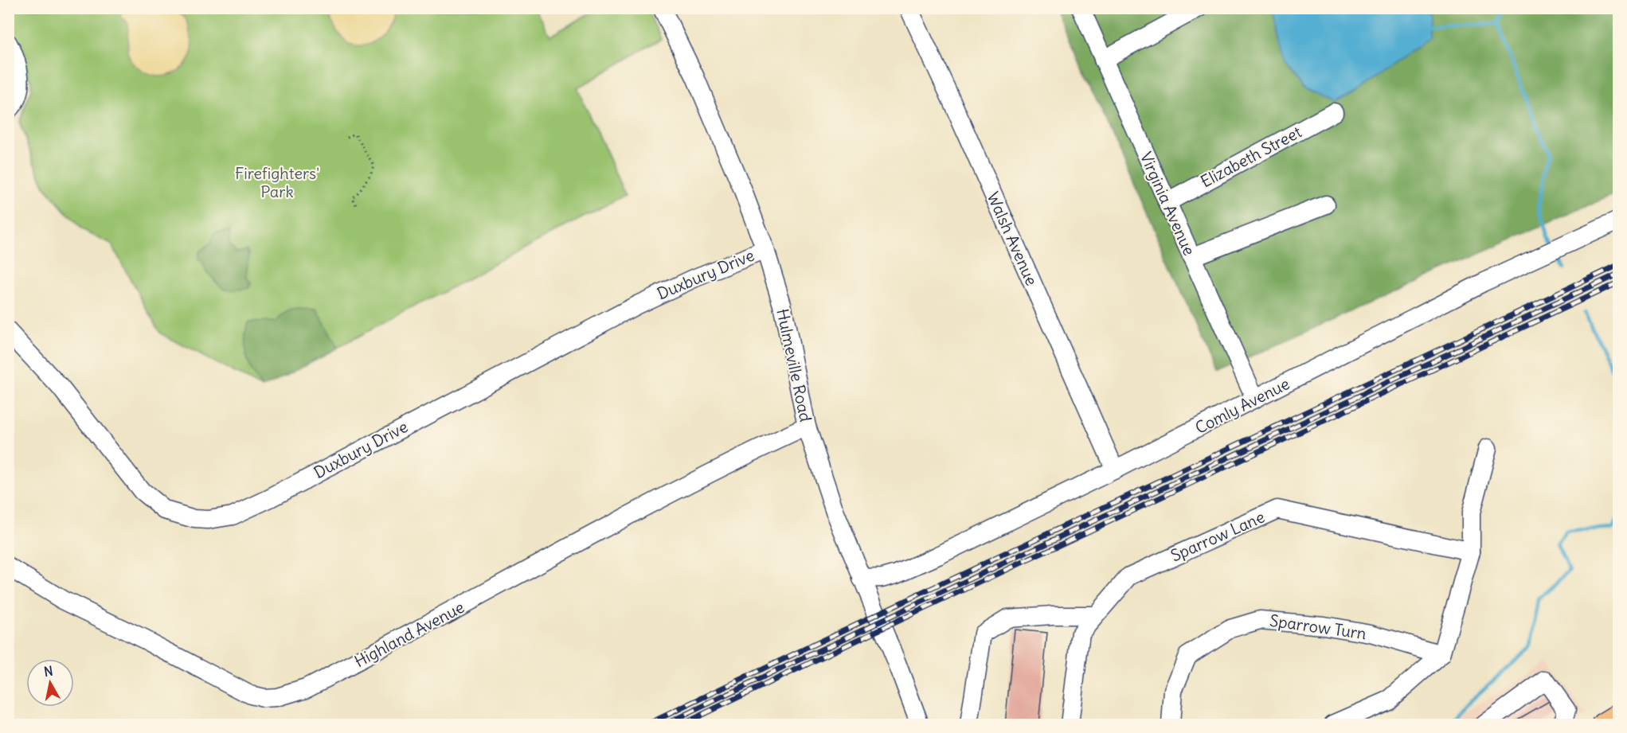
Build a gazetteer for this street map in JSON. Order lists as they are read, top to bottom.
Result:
{
  "streets": {
    "street": [
      "Elizabeth Street",
      "Virginia Avenue",
      "Walsh Avenue",
      "Duxbury Drive",
      "Hulmeville Road",
      "Comly Avenue",
      "Sparrow Lane",
      "Sparrow Turn",
      "Highland Avenue"
    ]
  },
  "crossings": [
    ["Elizabeth Street", "Virginia Avenue"],
    ["Virginia Avenue", "Comly Avenue"],
    ["Walsh Avenue", "Comly Avenue"],
    ["Duxbury Drive", "Hulmeville Road"],
    ["Hulmeville Road", "Comly Avenue"],
    ["Hulmeville Road", "Highland Avenue"]
  ],
  "parks": ["Firefighters' Park"],
  "north": "top"
}
